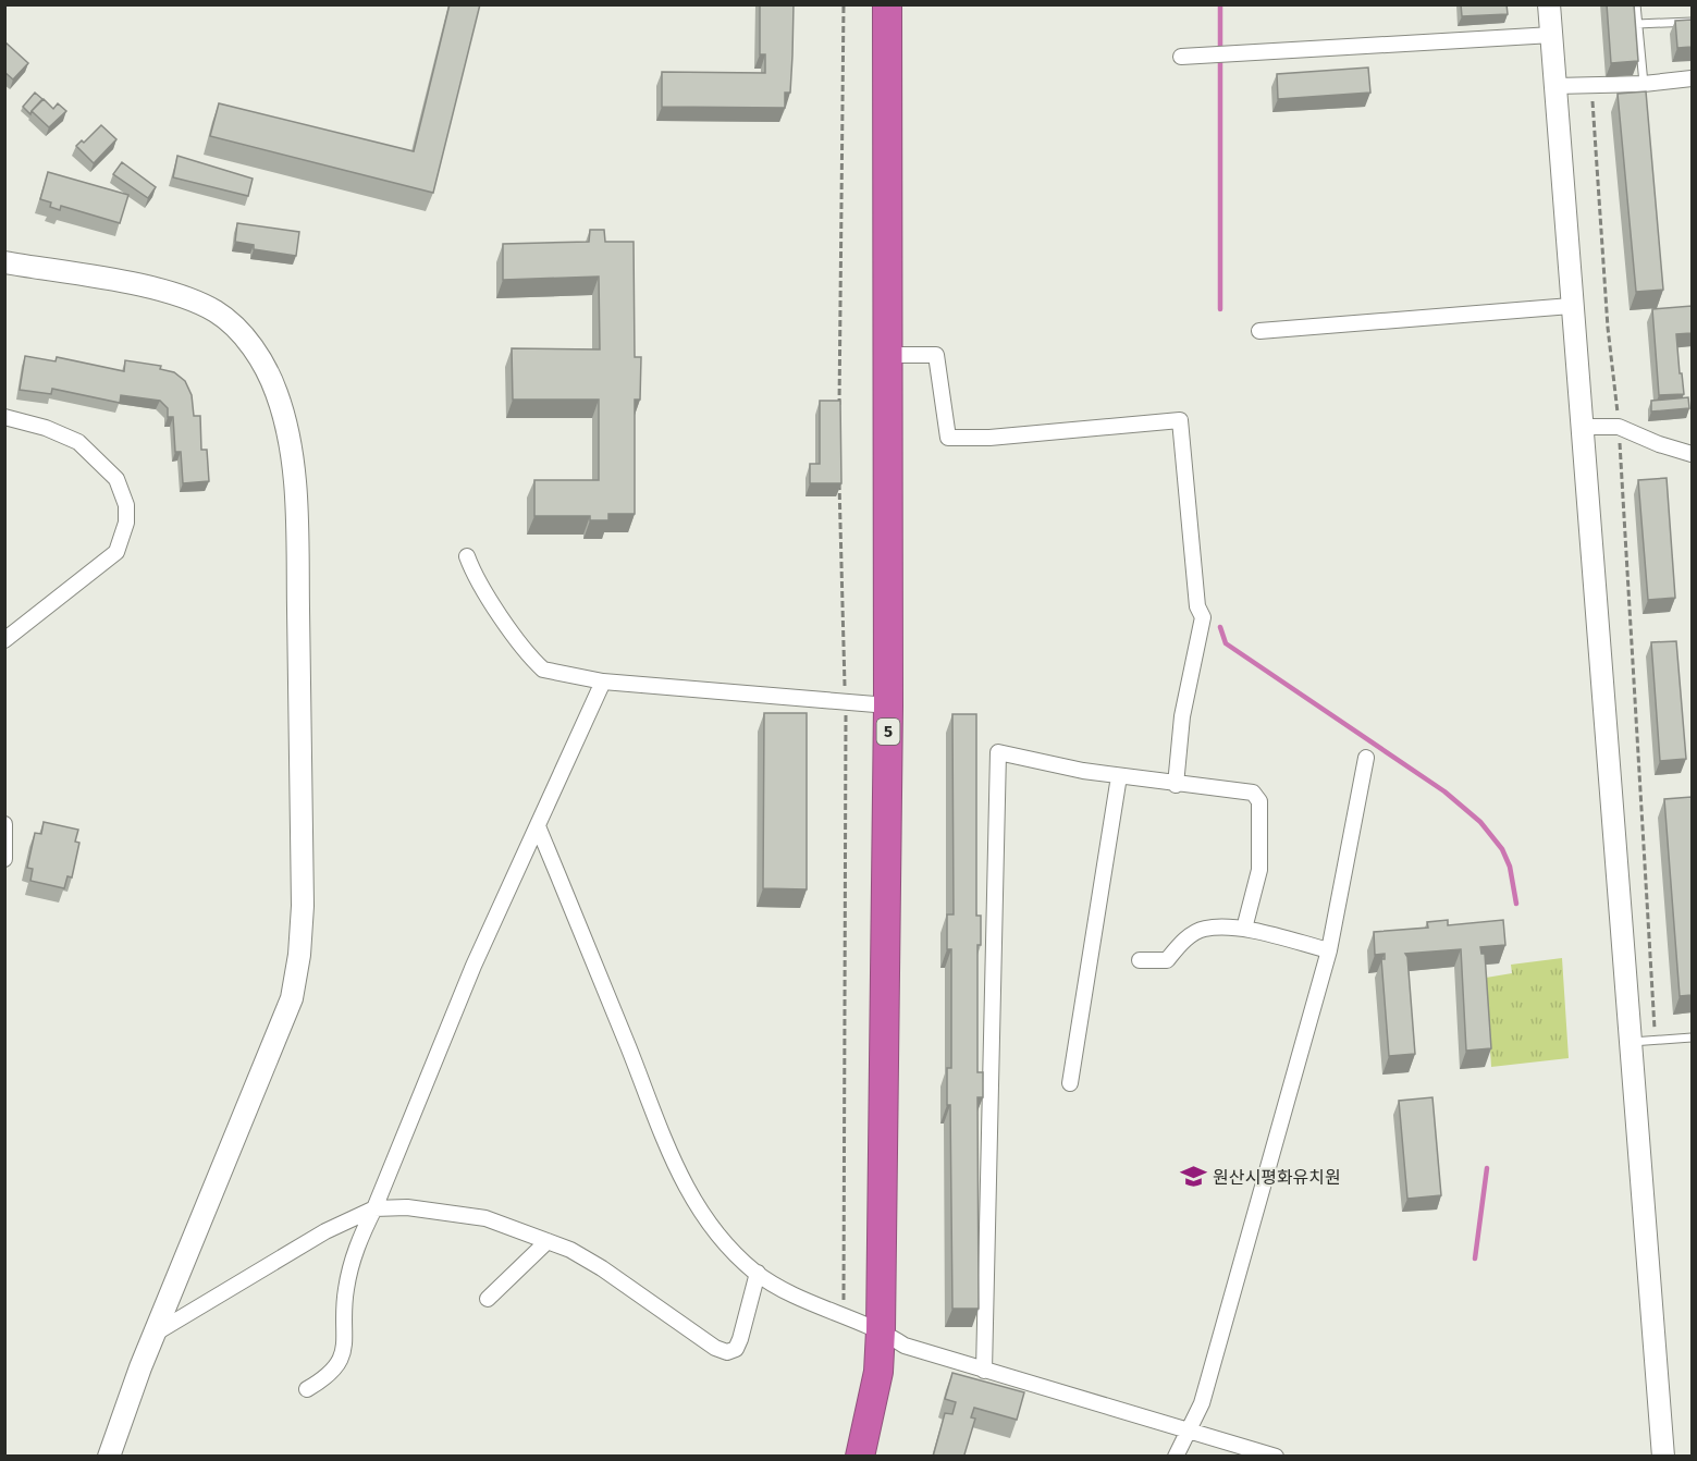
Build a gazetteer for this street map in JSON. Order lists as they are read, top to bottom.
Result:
{
  "streets": {
    "highway": ["5"]
  },
  "places": {
    "school or university": ["원산시평화유치원"]
  }
}
